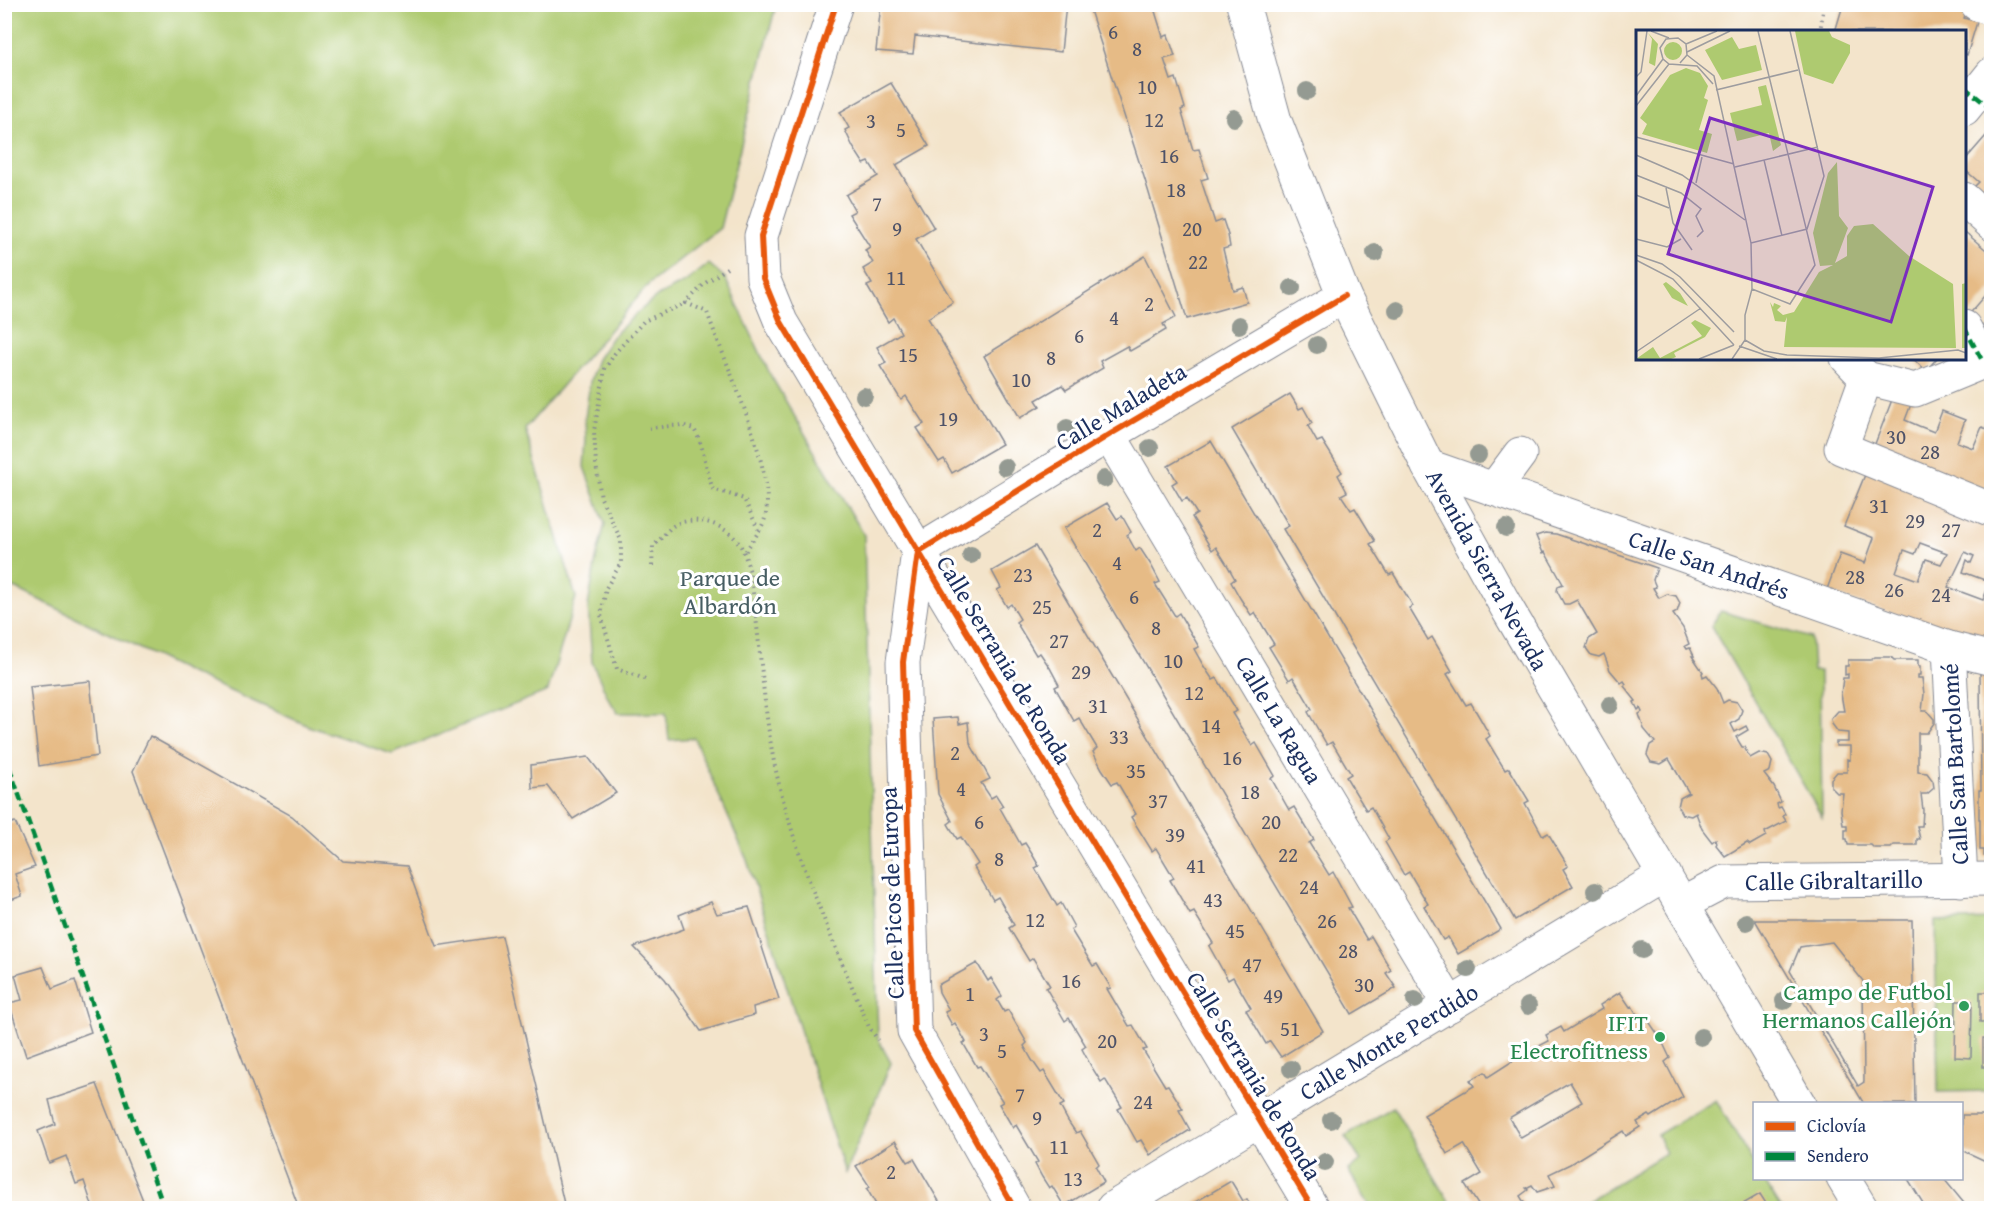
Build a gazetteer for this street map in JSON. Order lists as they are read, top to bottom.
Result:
{
  "streets": {
    "street": [
      "Calle Maladeta",
      "Calle San Andrés",
      "Avenida Sierra Nevada",
      "Calle Serrania de Ronda",
      "Calle La Ragua",
      "Calle San Bartolomé",
      "Calle Gibraltarillo",
      "Calle Picos de Europa",
      "Calle Monte Perdido"
    ]
  },
  "crossings": [
    ["Calle Maladeta", "Avenida Sierra Nevada"],
    ["Calle Maladeta", "Calle Serrania de Ronda"],
    ["Calle Maladeta", "Calle La Ragua"],
    ["Calle Maladeta", "Calle Picos de Europa"],
    ["Calle San Andrés", "Avenida Sierra Nevada"],
    ["Calle San Andrés", "Calle San Bartolomé"],
    ["Avenida Sierra Nevada", "Calle Gibraltarillo"],
    ["Avenida Sierra Nevada", "Calle Monte Perdido"],
    ["Calle Serrania de Ronda", "Calle Picos de Europa"],
    ["Calle Serrania de Ronda", "Calle Monte Perdido"],
    ["Calle La Ragua", "Calle Monte Perdido"],
    ["Calle San Bartolomé", "Calle Gibraltarillo"]
  ],
  "parks": ["Parque de Albardón"],
  "places": ["Campo de Futbol Hermanos Callejón", "IFIT Electrofitness"],
  "house_numbers": [
    "6",
    "8",
    "10",
    "12",
    "3",
    "5",
    "16",
    "18",
    "7",
    "9",
    "20",
    "22",
    "11",
    "2",
    "4",
    "6",
    "15",
    "8",
    "10",
    "19",
    "30",
    "28",
    "31",
    "29",
    "2",
    "27",
    "4",
    "23",
    "28",
    "26",
    "24",
    "6",
    "25",
    "8",
    "27",
    "10",
    "29",
    "12",
    "31",
    "14",
    "33",
    "2",
    "16",
    "35",
    "4",
    "18",
    "37",
    "6",
    "20",
    "39",
    "22",
    "8",
    "41",
    "24",
    "43",
    "12",
    "26",
    "45",
    "28",
    "47",
    "16",
    "30",
    "1",
    "49",
    "51",
    "3",
    "20",
    "5",
    "7",
    "24",
    "9",
    "11",
    "2",
    "13"
  ],
  "legend": ["Ciclovía", "Sendero"]
}
